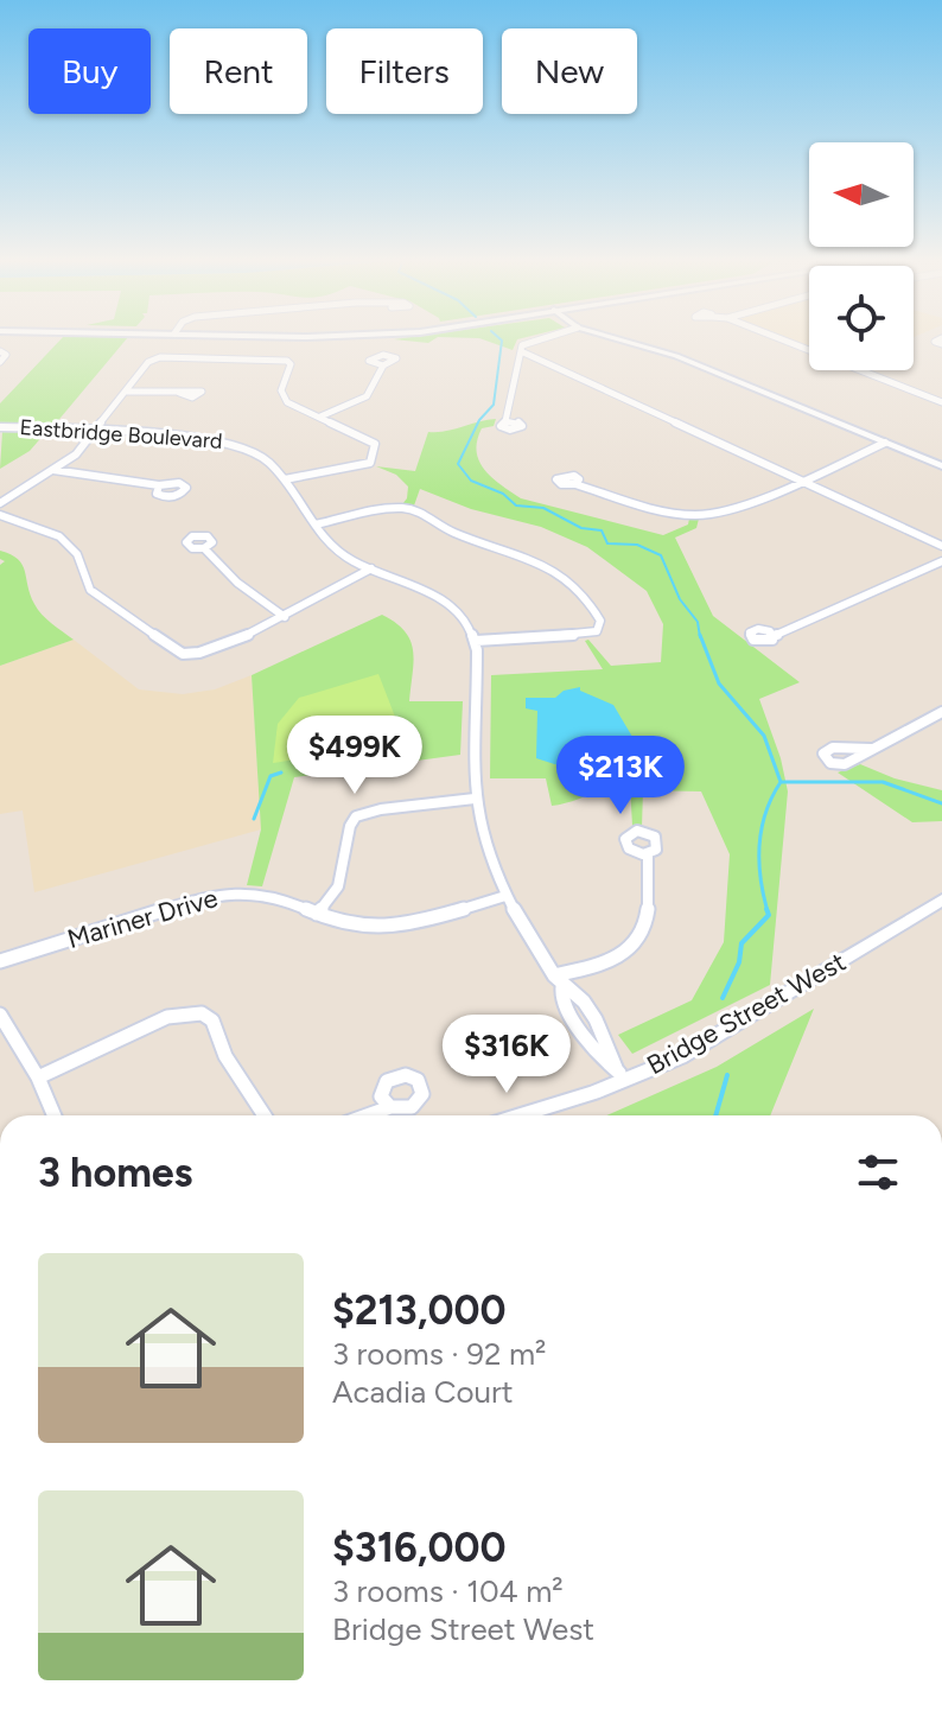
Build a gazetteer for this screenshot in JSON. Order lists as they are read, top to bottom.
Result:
{
  "streets": {
    "main road": ["Bridge Street West"],
    "street": ["Eastbridge Boulevard", "Mariner Drive"]
  },
  "north": "left",
  "page": {
    "chip": [
      "Buy",
      "Rent",
      "Filters",
      "New"
    ],
    "price": ["$499K", "$213K", "$316K"],
    "heading": "3 homes",
    "list": [
      {
        "name": "$213,000",
        "note": "3 rooms · 92 m² · Acadia Court"
      },
      {
        "name": "$316,000",
        "note": "3 rooms · 104 m² · Bridge Street West"
      }
    ]
  }
}
